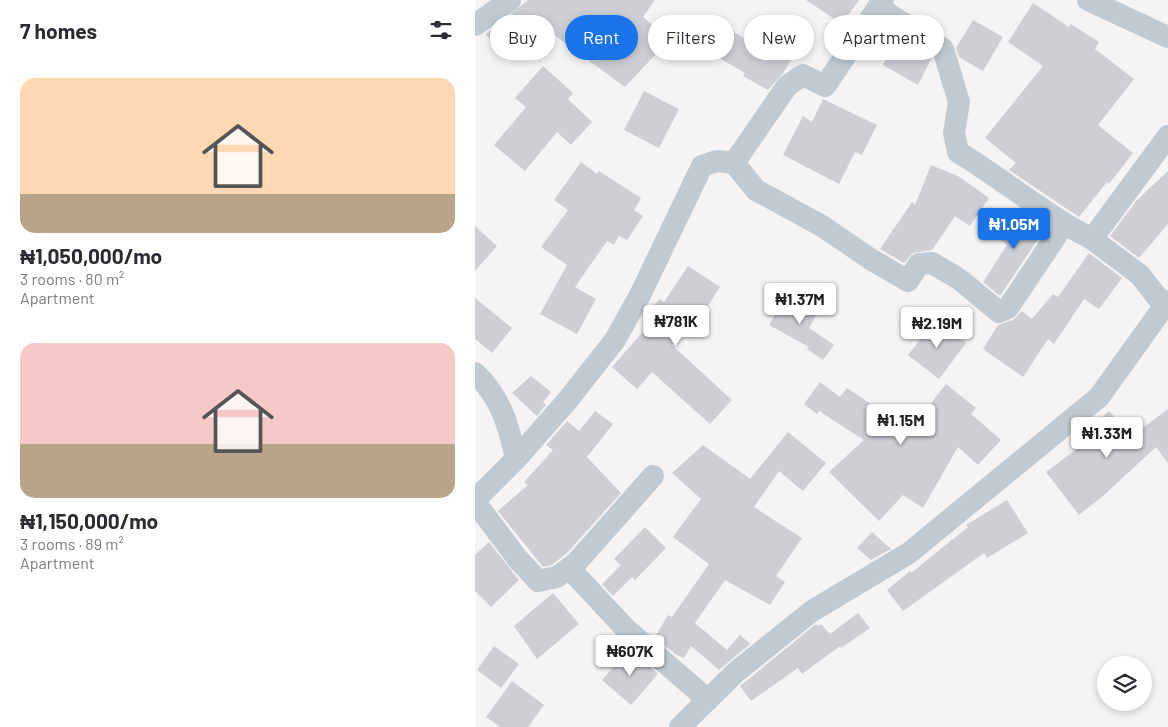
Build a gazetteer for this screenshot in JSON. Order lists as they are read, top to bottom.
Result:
{
  "page": {
    "heading": "7 homes",
    "chip": [
      "Buy",
      "Rent",
      "Filters",
      "New",
      "Apartment"
    ],
    "list": [
      {
        "name": "₦1,050,000/mo",
        "note": "3 rooms · 80 m² · Apartment"
      },
      {
        "name": "₦1,150,000/mo",
        "note": "3 rooms · 89 m² · Apartment"
      }
    ],
    "price": [
      "₦1.05M",
      "₦1.37M",
      "₦781K",
      "₦2.19M",
      "₦1.15M",
      "₦1.33M",
      "₦607K"
    ]
  }
}
